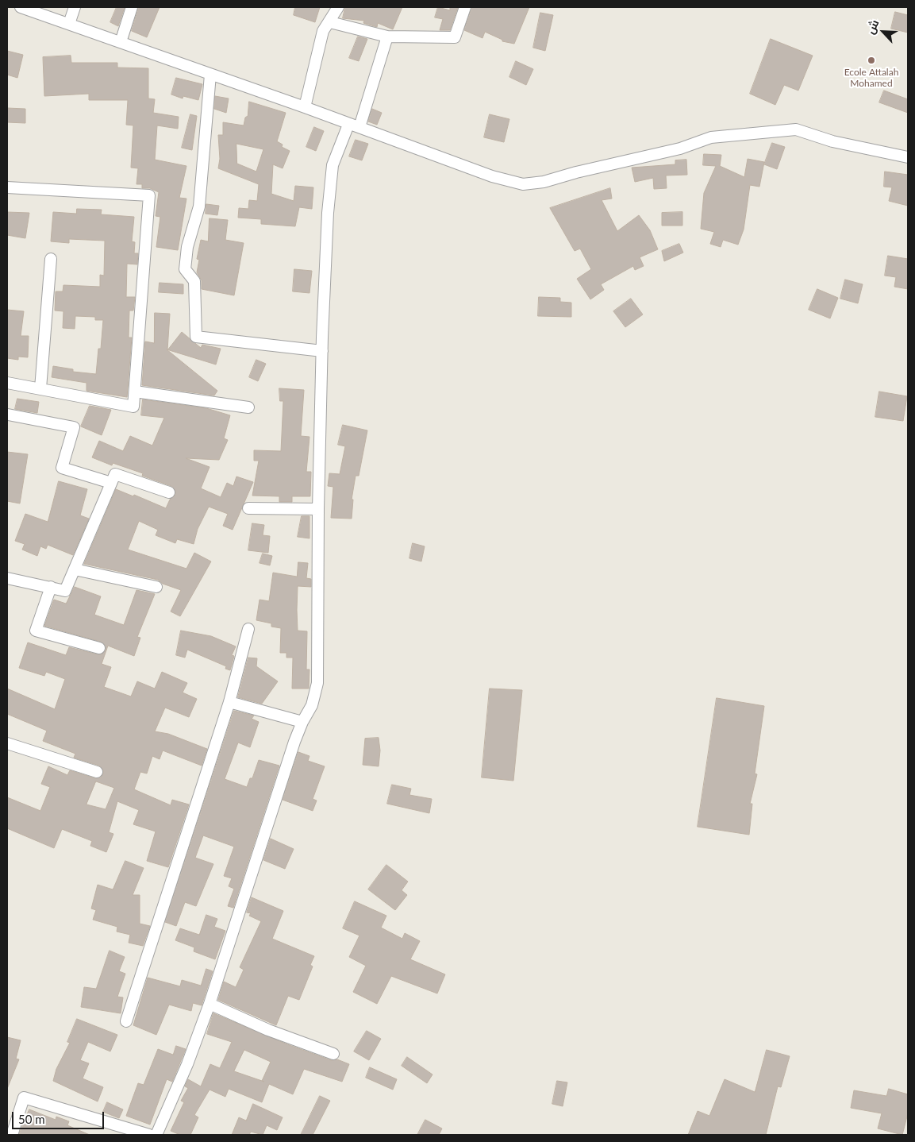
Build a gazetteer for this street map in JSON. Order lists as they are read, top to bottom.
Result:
{
  "places": ["Ecole Attalah Mohamed"],
  "scale_bar": "50 m",
  "north": "top left"
}
